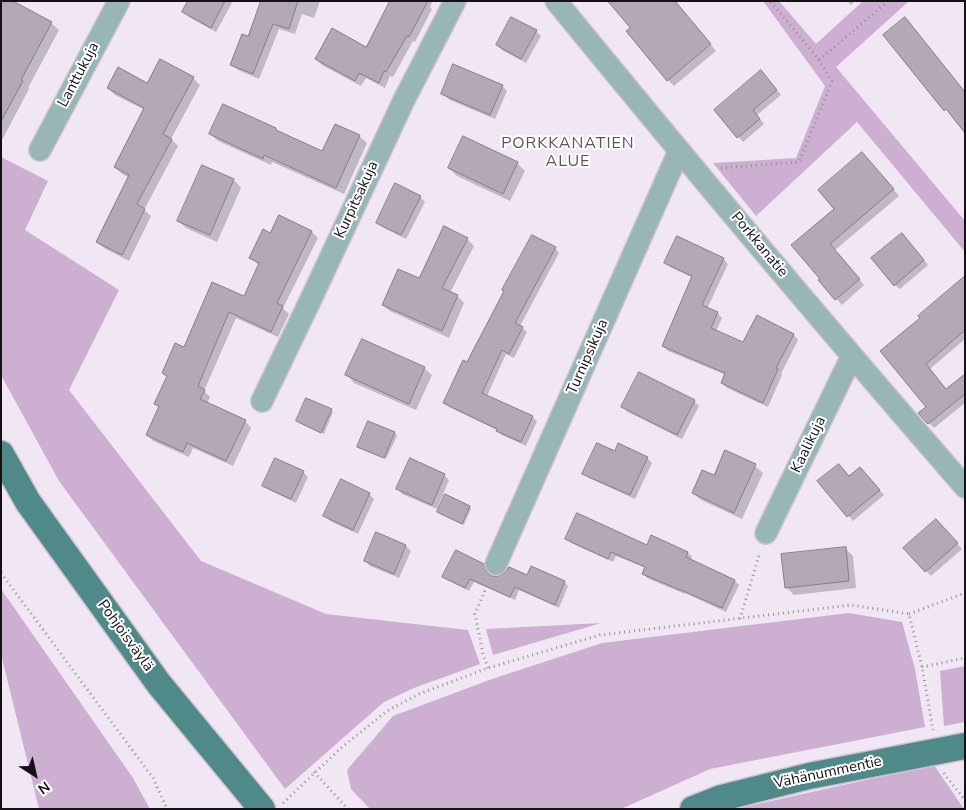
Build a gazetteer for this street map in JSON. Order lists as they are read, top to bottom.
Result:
{
  "streets": {
    "main road": ["Pohjoisväylä", "Vähänummentie"],
    "street": [
      "Lanttukuja",
      "Kurpitsakuja",
      "Porkkanatie",
      "Turnipsikuja",
      "Kaalikuja"
    ]
  },
  "crossings": [
    ["Porkkanatie", "Turnipsikuja"],
    ["Porkkanatie", "Kaalikuja"]
  ],
  "districts": ["PORKKANATIEN ALUE"],
  "north": "bottom right"
}
